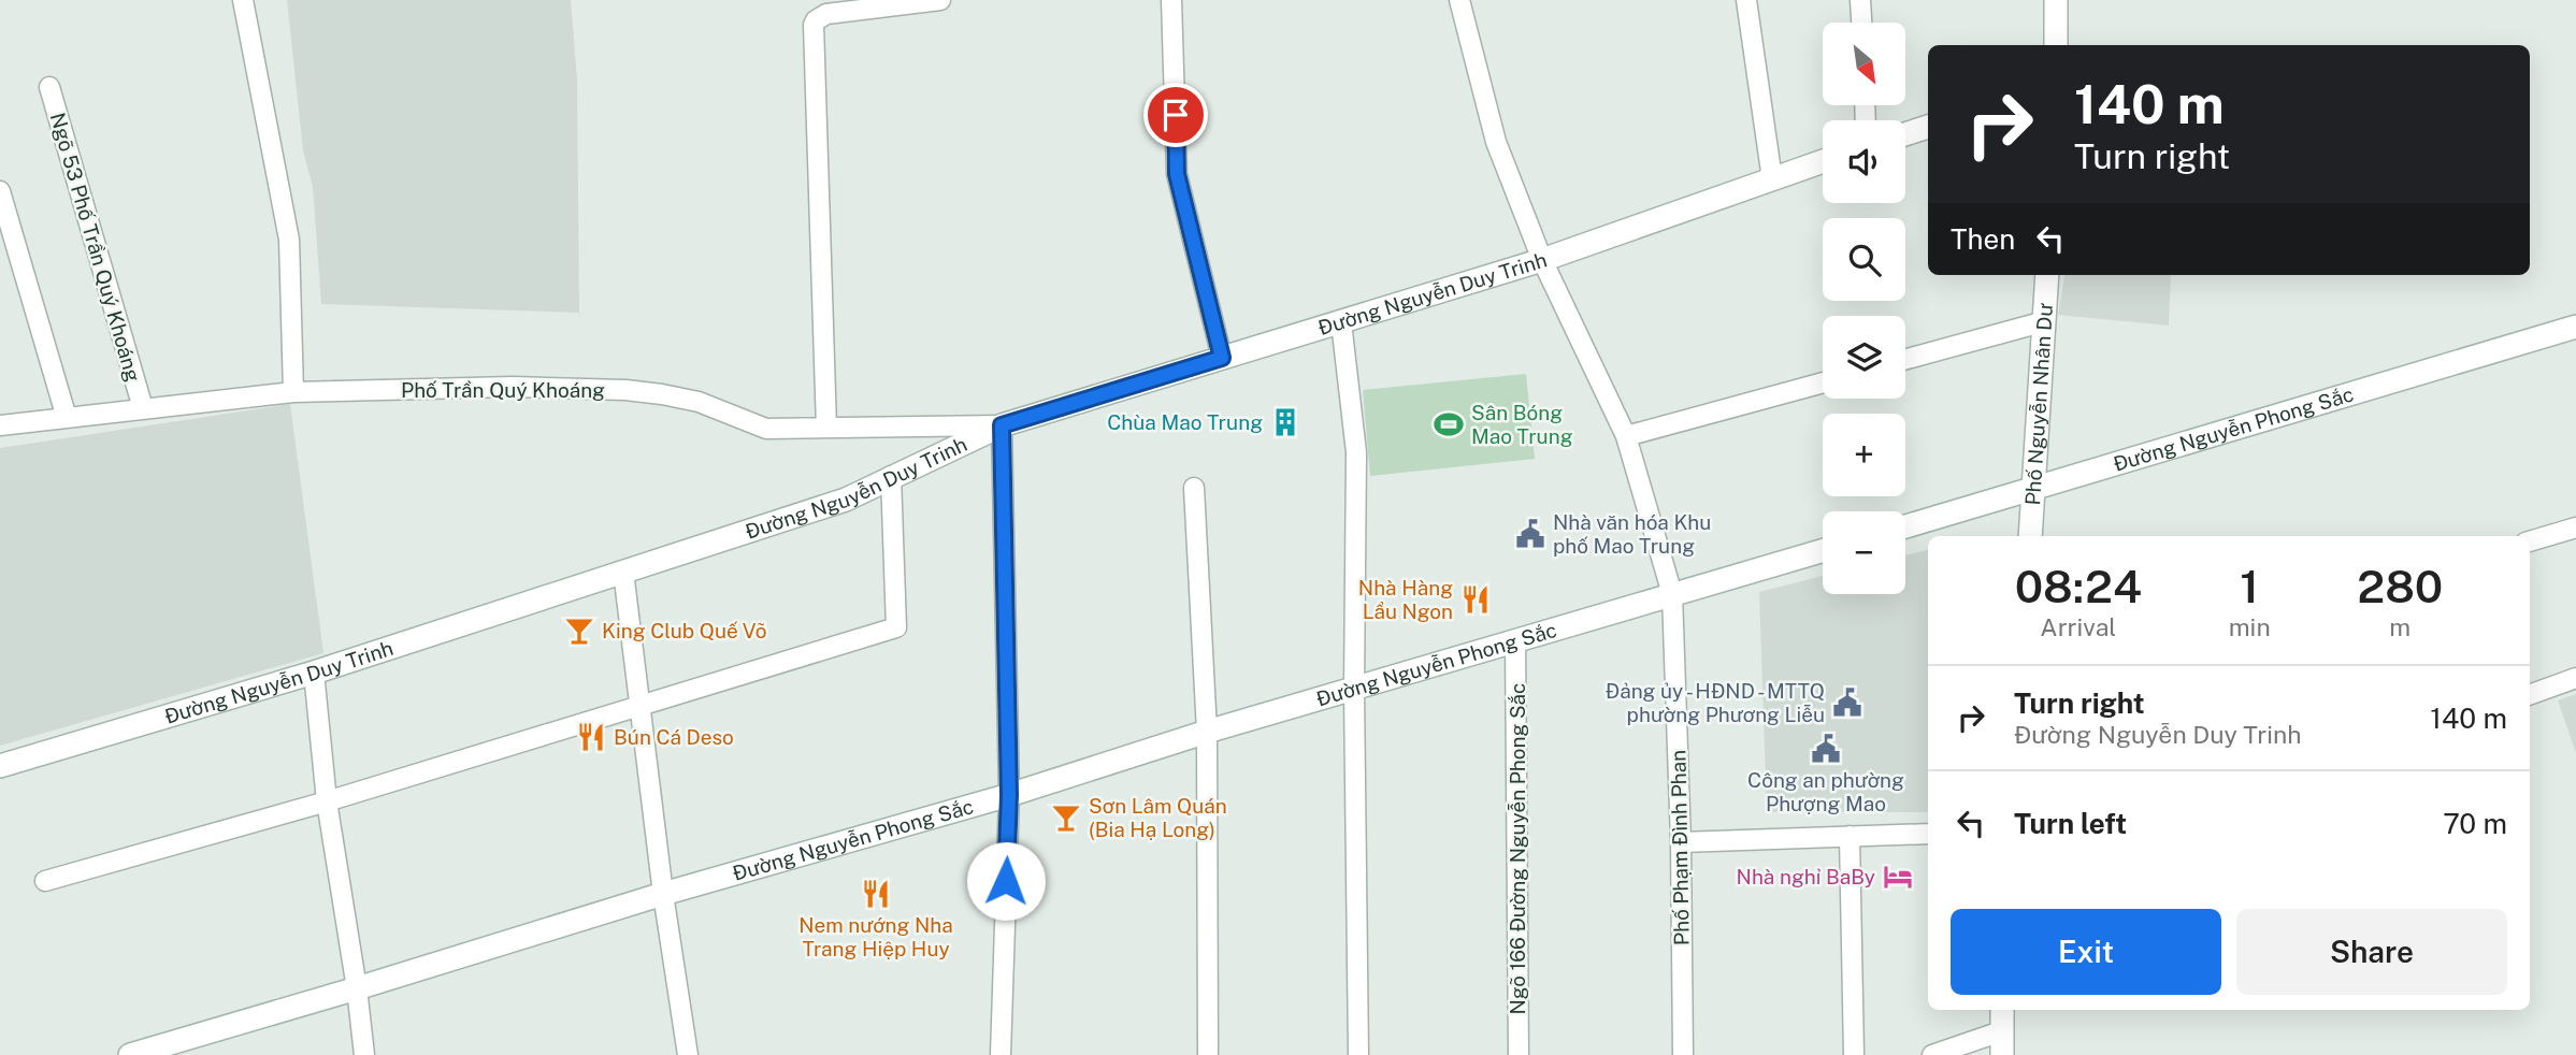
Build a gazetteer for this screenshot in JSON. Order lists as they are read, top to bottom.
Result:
{
  "streets": {
    "main road": ["Đường Nguyễn Duy Trinh", "Phố Nguyễn Nhân Dư", "Đường Nguyễn Phong Sắc"],
    "street": [
      "Ngõ 53 Phố Trần Quý Khoáng",
      "Phố Trần Quý Khoáng",
      "Phố Phạm Đình Phan",
      "Ngõ 166 Đường Nguyễn Phong Sắc"
    ]
  },
  "crossings": [
    ["Ngõ 53 Phố Trần Quý Khoáng", "Phố Trần Quý Khoáng"],
    ["Đường Nguyễn Duy Trinh", "Phố Trần Quý Khoáng"],
    ["Đường Nguyễn Duy Trinh", "Phố Phạm Đình Phan"],
    ["Phố Nguyễn Nhân Dư", "Đường Nguyễn Phong Sắc"],
    ["Đường Nguyễn Phong Sắc", "Phố Phạm Đình Phan"],
    ["Đường Nguyễn Phong Sắc", "Ngõ 166 Đường Nguyễn Phong Sắc"]
  ],
  "places": {
    "building": ["Chùa Mao Trung"],
    "sports": ["Sân Bóng Mao Trung"],
    "public building": ["Nhà văn hóa Khu phố Mao Trung", "Đảng ủy - HĐND - MTTQ phường Phương Liễu", "Công an phường Phượng Mao"],
    "restaurant": ["Nhà Hàng Lẩu Ngon", "Bún Cá Deso", "Nem nướng Nha Trang Hiệp Huy"],
    "bar": ["King Club Quế Võ", "Sơn Lâm Quán (Bia Hạ Long)"],
    "hotel": ["Nhà nghỉ BaBy"]
  },
  "north": "bottom right",
  "page": {
    "map_buttons": ["+", "−"],
    "turn": ["140 m", "Turn right"],
    "then": "Then",
    "eta": [
      "08:24",
      "Arrival",
      "1",
      "min",
      "280",
      "m"
    ],
    "list": [
      {
        "name": "Turn right",
        "note": "Đường Nguyễn Duy Trinh",
        "value": "140 m"
      },
      {
        "name": "Turn left",
        "value": "70 m"
      }
    ],
    "buttons": ["Exit", "Share"]
  }
}
